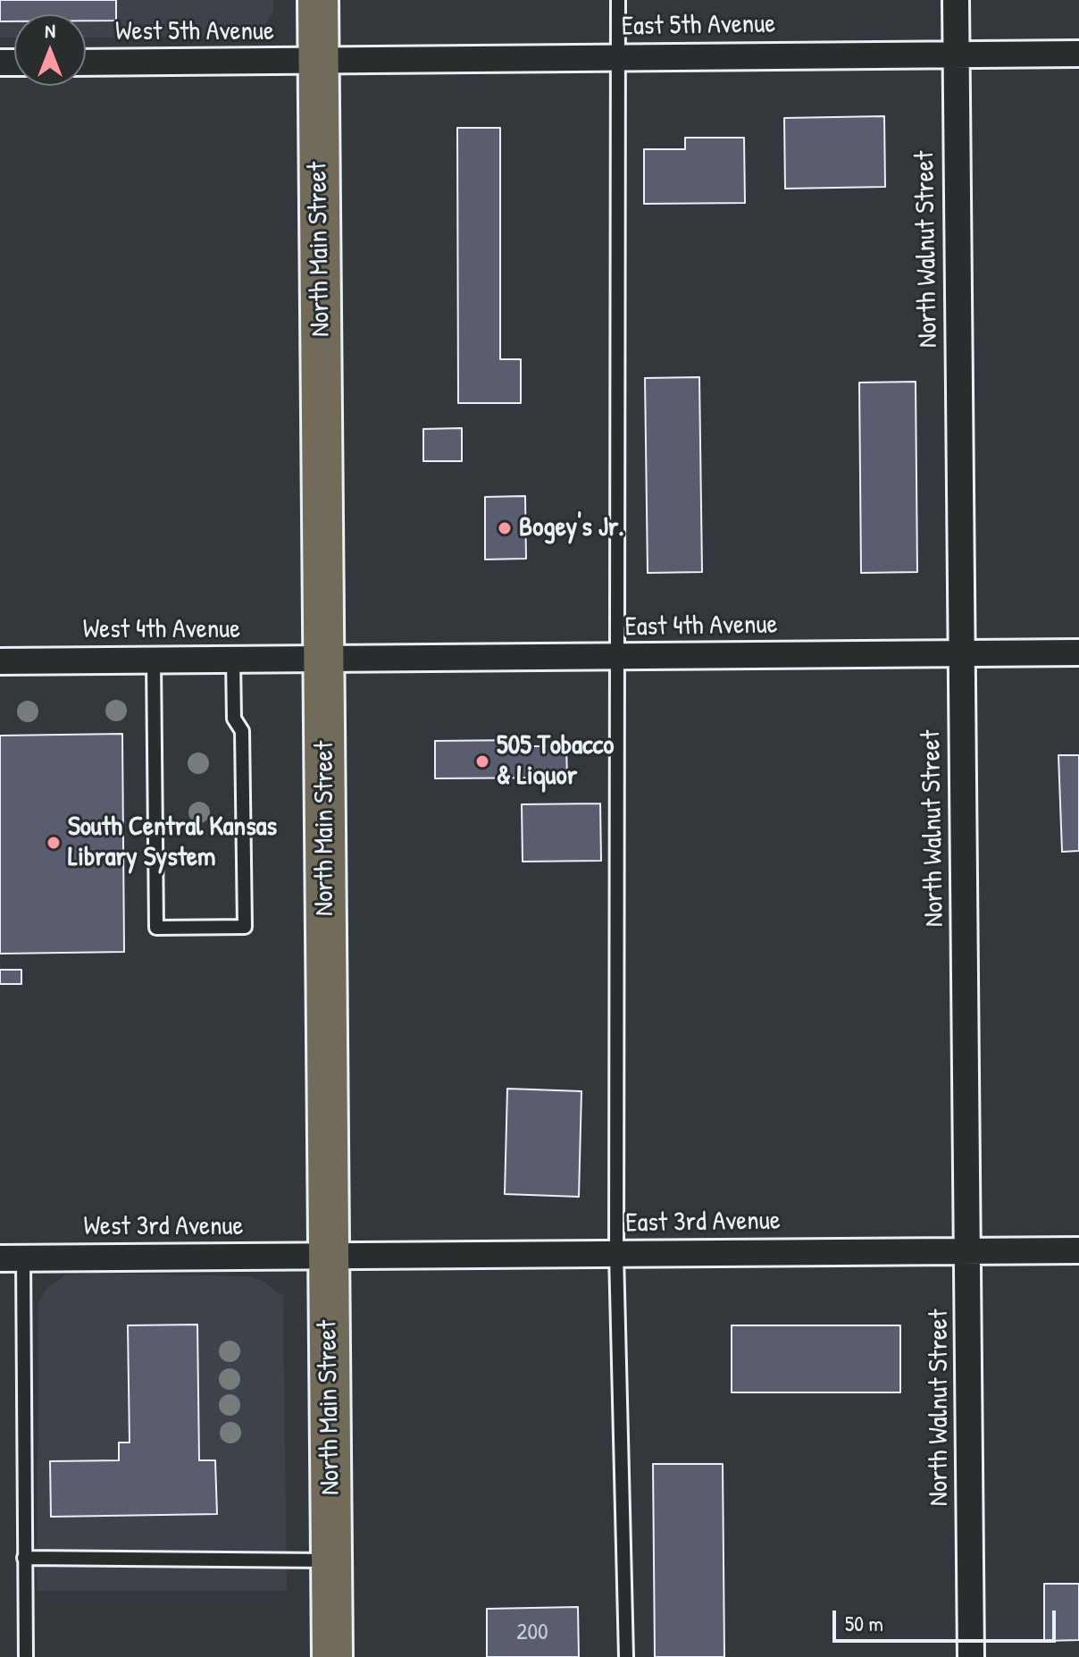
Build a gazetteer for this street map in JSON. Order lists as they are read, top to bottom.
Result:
{
  "streets": {
    "main road": ["North Main Street"],
    "street": [
      "East 5th Avenue",
      "West 5th Avenue",
      "North Walnut Street",
      "East 4th Avenue",
      "West 4th Avenue",
      "East 3rd Avenue",
      "West 3rd Avenue"
    ]
  },
  "crossings": [
    ["East 5th Avenue", "West 5th Avenue"],
    ["East 5th Avenue", "North Main Street"],
    ["East 5th Avenue", "North Walnut Street"],
    ["West 5th Avenue", "North Main Street"],
    ["North Main Street", "East 4th Avenue"],
    ["North Main Street", "West 4th Avenue"],
    ["North Main Street", "East 3rd Avenue"],
    ["North Main Street", "West 3rd Avenue"],
    ["North Walnut Street", "East 4th Avenue"],
    ["North Walnut Street", "East 3rd Avenue"],
    ["East 4th Avenue", "West 4th Avenue"],
    ["East 3rd Avenue", "West 3rd Avenue"]
  ],
  "places": ["Bogey's Jr.", "505 Tobacco & Liquor", "South Central Kansas Library System"],
  "house_numbers": ["200"],
  "scale_bar": "50 m",
  "north": "top"
}
